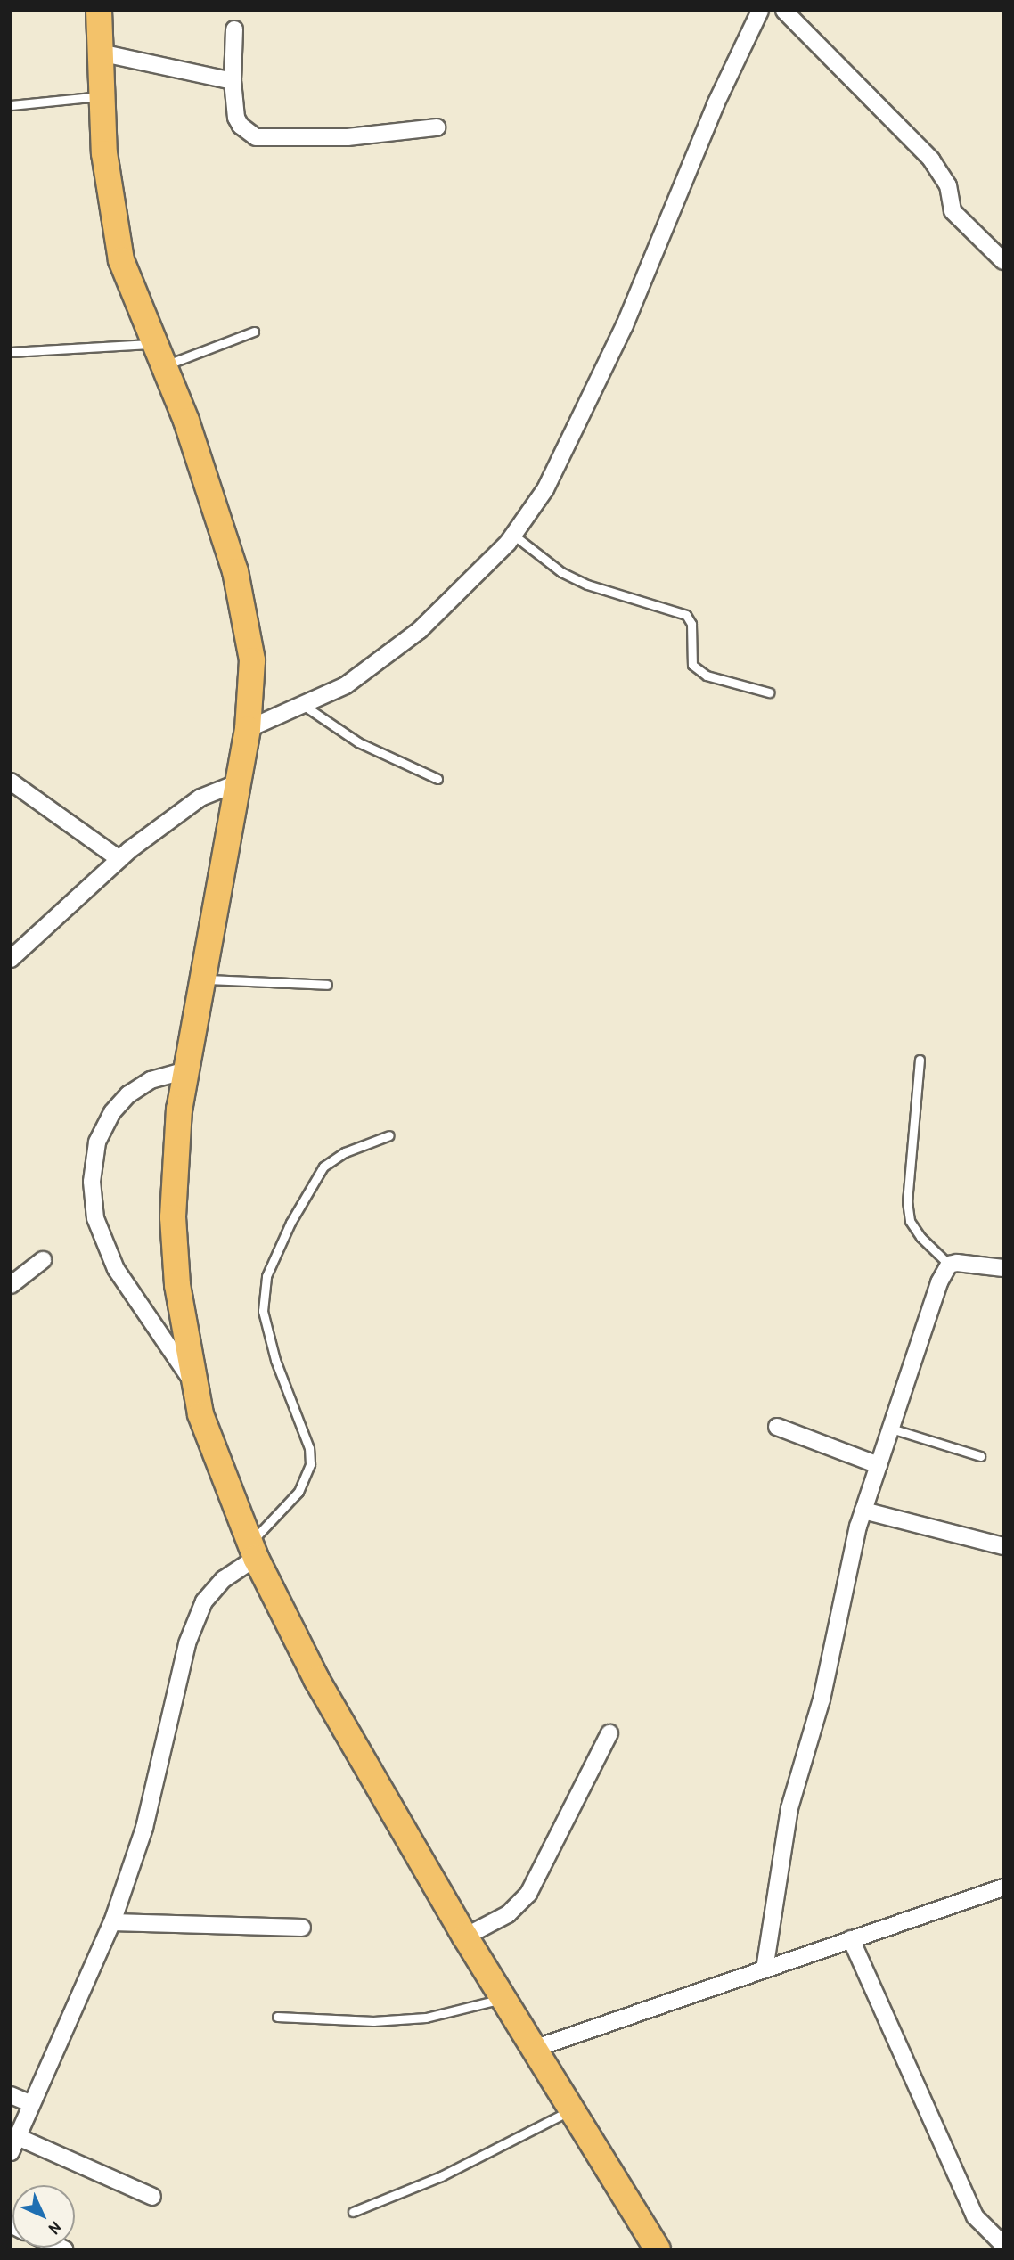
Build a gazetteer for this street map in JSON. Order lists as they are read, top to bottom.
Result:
{
  "north": "bottom right"
}
